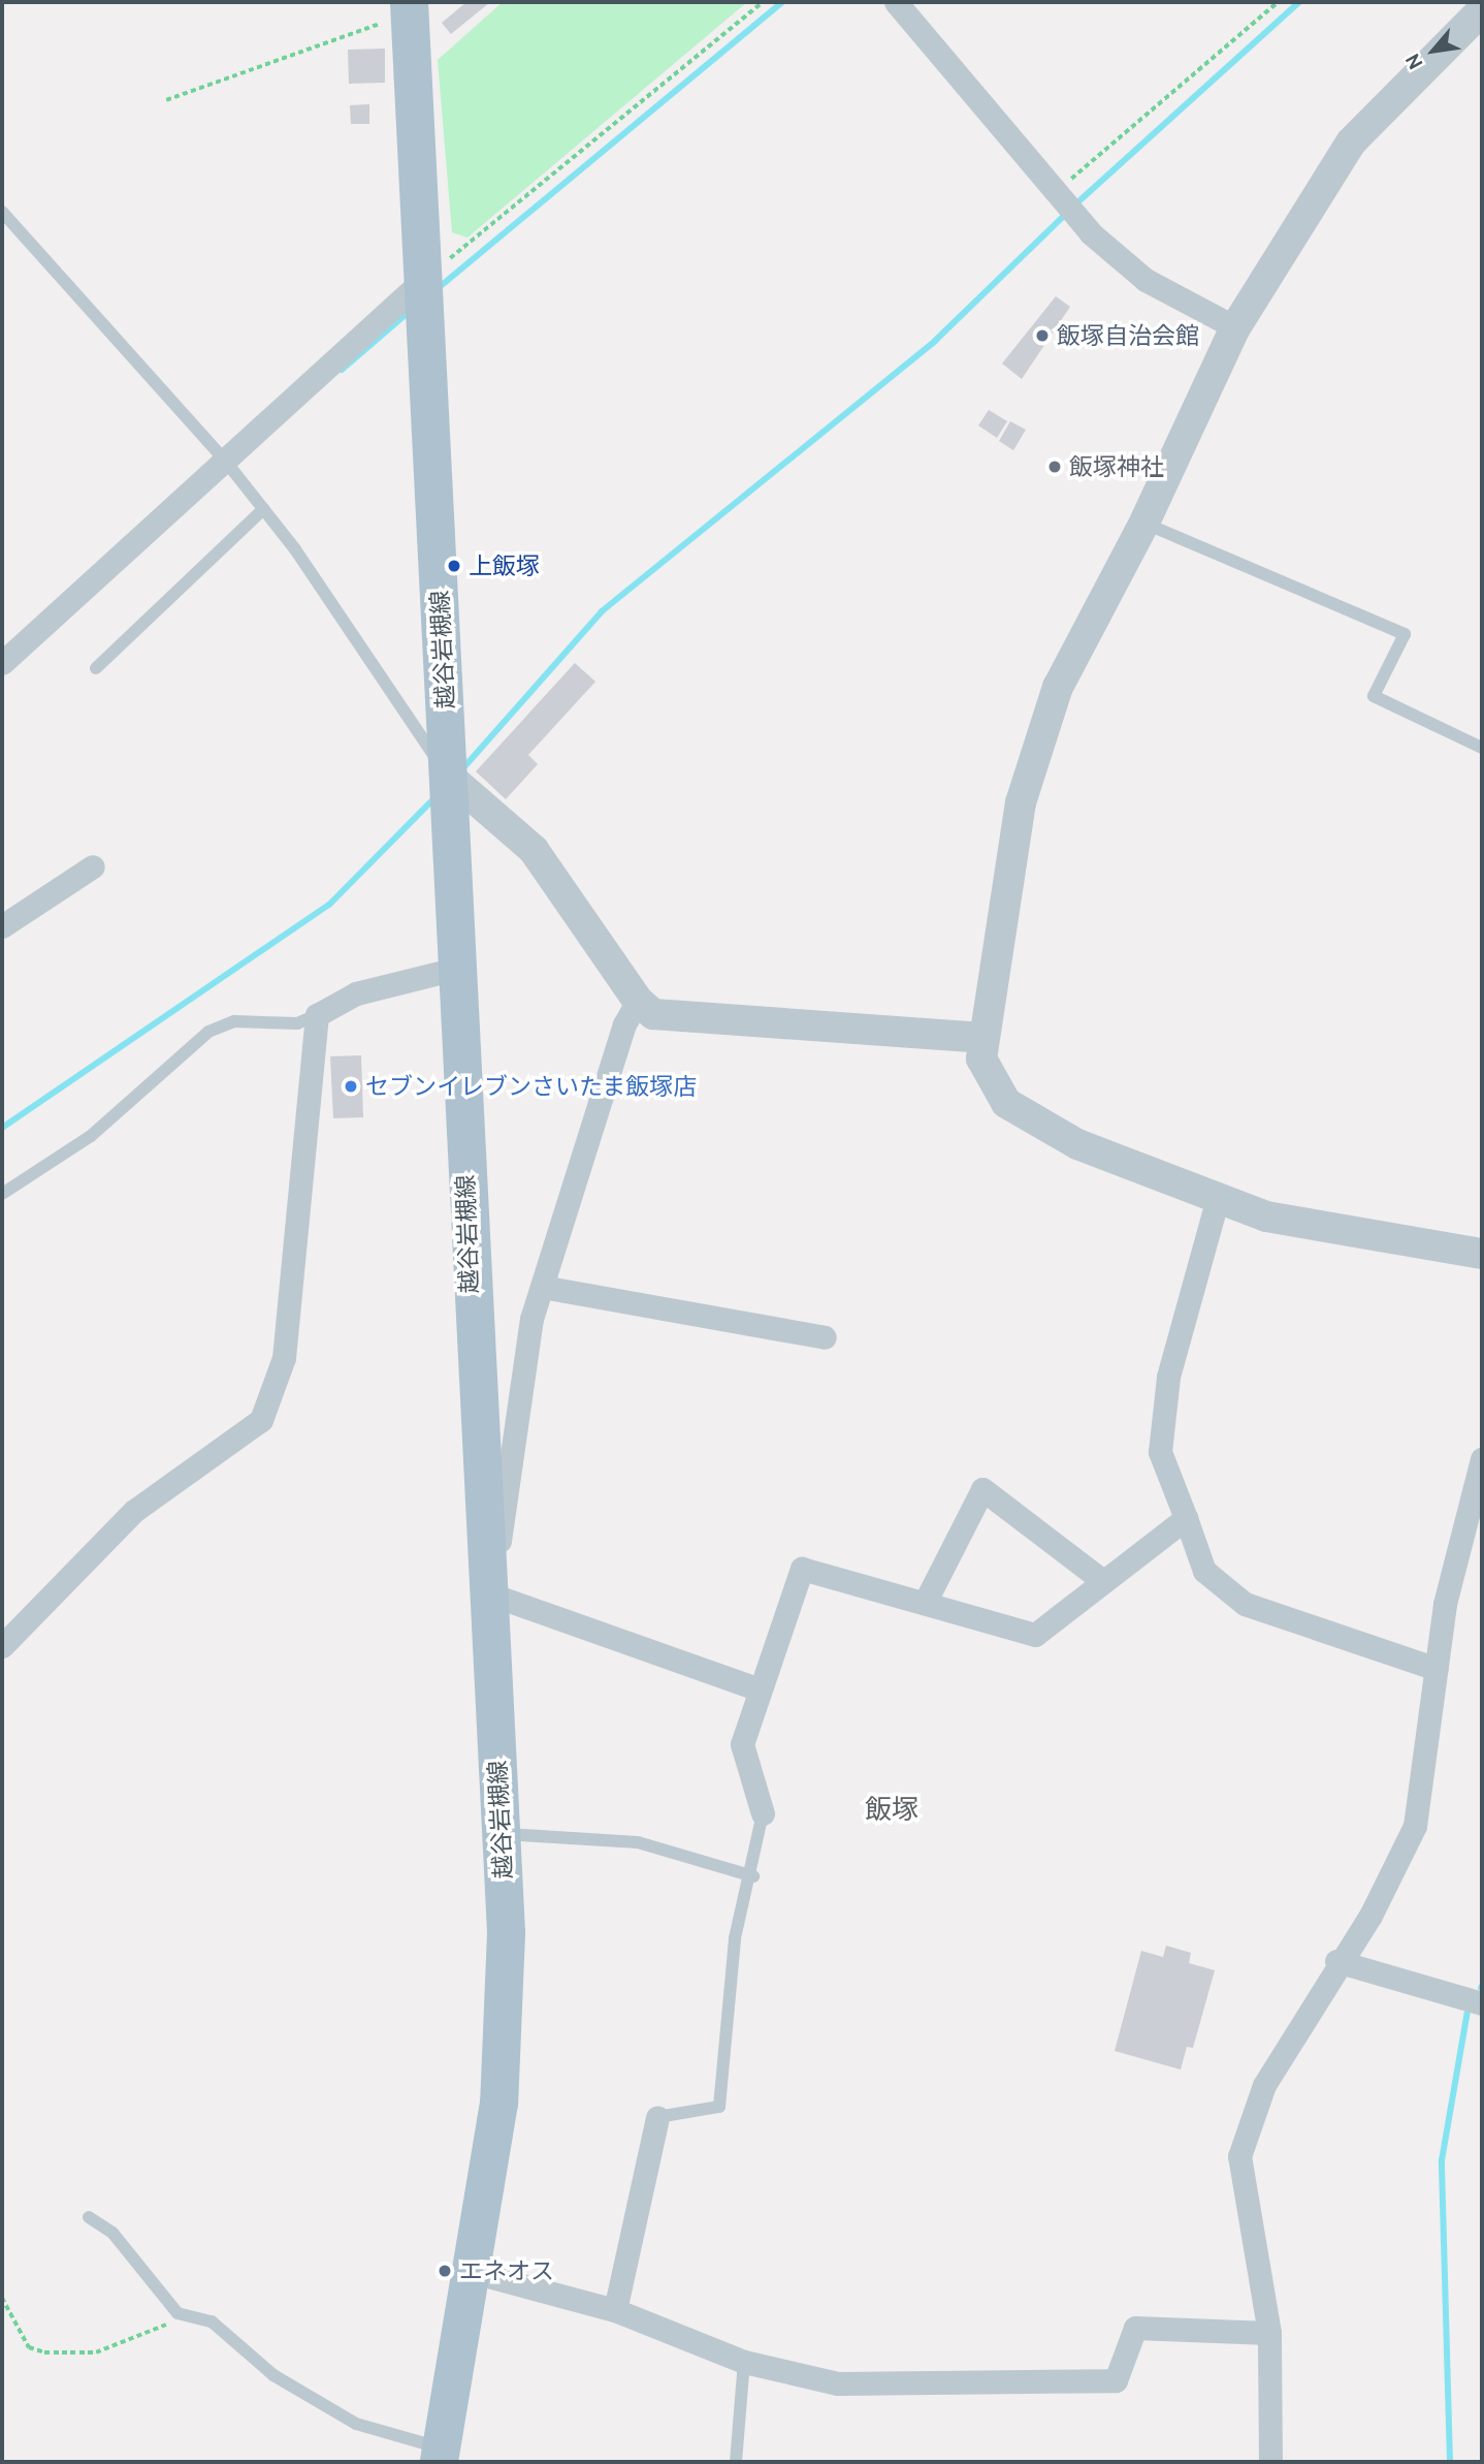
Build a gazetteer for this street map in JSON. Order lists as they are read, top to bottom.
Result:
{
  "streets": {
    "main road": ["越谷岩槻線"]
  },
  "districts": ["飯塚"],
  "places": [
    "飯塚自治会館",
    "飯塚神社",
    "上飯塚",
    "セブンイレブンさいたま飯塚店",
    "エネオス"
  ],
  "north": "bottom left"
}
